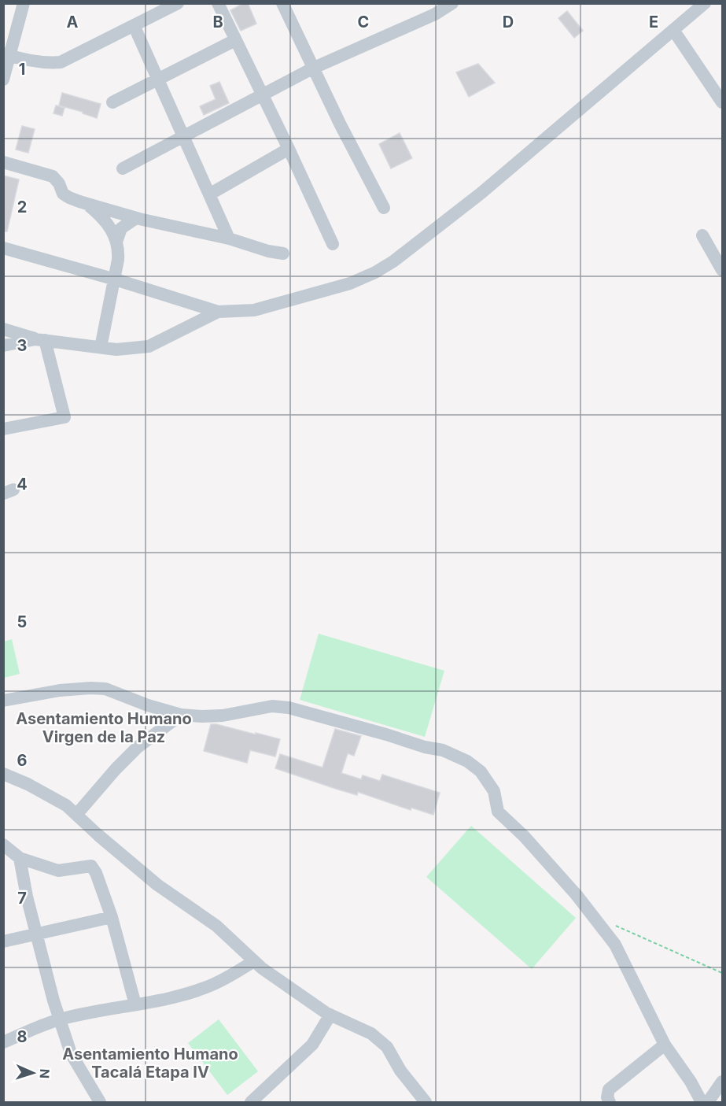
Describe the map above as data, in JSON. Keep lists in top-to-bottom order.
{
  "districts": ["Asentamiento Humano Virgen de la Paz", "Asentamiento Humano Tacalá Etapa IV"],
  "north": "right",
  "grid": {
    "columns": [
      "A",
      "B",
      "C",
      "D",
      "E"
    ],
    "rows": [
      "1",
      "2",
      "3",
      "4",
      "5",
      "6",
      "7",
      "8"
    ]
  }
}
